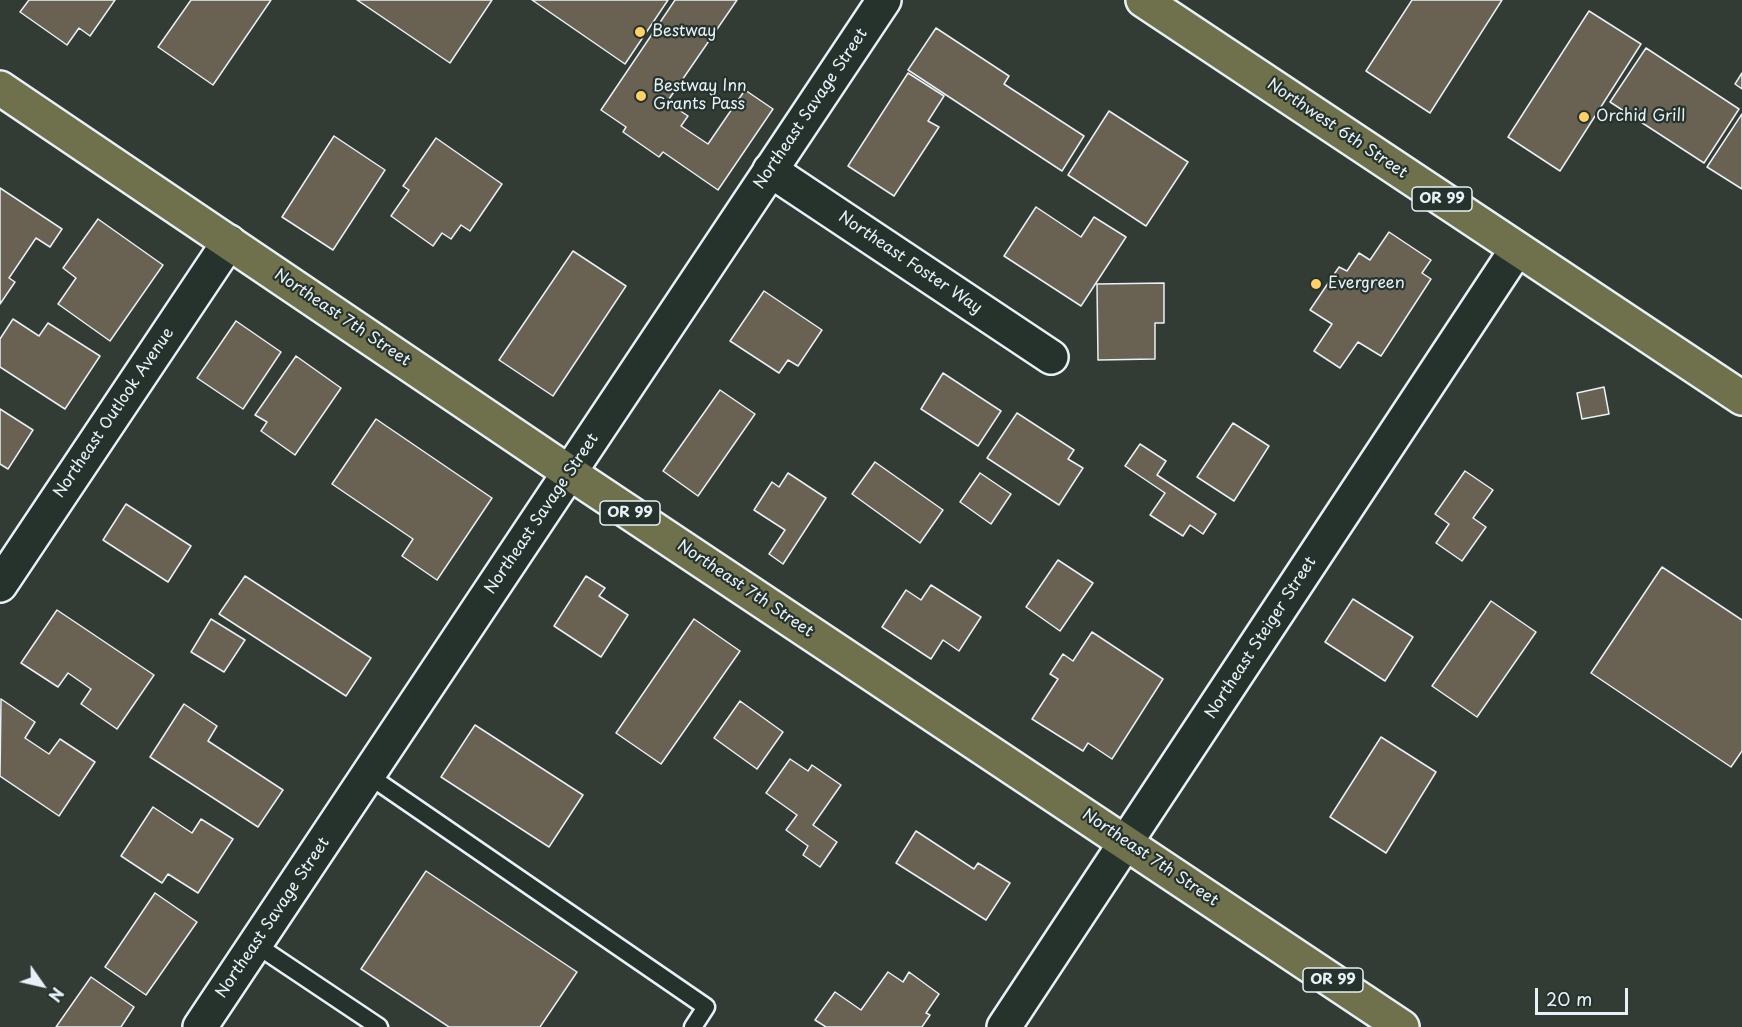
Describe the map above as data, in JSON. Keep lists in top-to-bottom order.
{
  "streets": {
    "highway": ["Northwest 6th Street", "OR 99", "Northeast 7th Street"],
    "street": [
      "Northeast Savage Street",
      "Northeast Foster Way",
      "Northeast Outlook Avenue",
      "Northeast Steiger Street"
    ]
  },
  "crossings": [
    ["Northeast Savage Street", "Northeast Foster Way"],
    ["Northeast Savage Street", "Northeast 7th Street"],
    ["Northwest 6th Street", "Northeast Steiger Street"],
    ["Northeast 7th Street", "Northeast Outlook Avenue"],
    ["Northeast 7th Street", "Northeast Steiger Street"]
  ],
  "places": [
    "Bestway",
    "Bestway Inn Grants Pass",
    "Orchid Grill",
    "Evergreen"
  ],
  "scale_bar": "20 m",
  "north": "bottom right"
}
